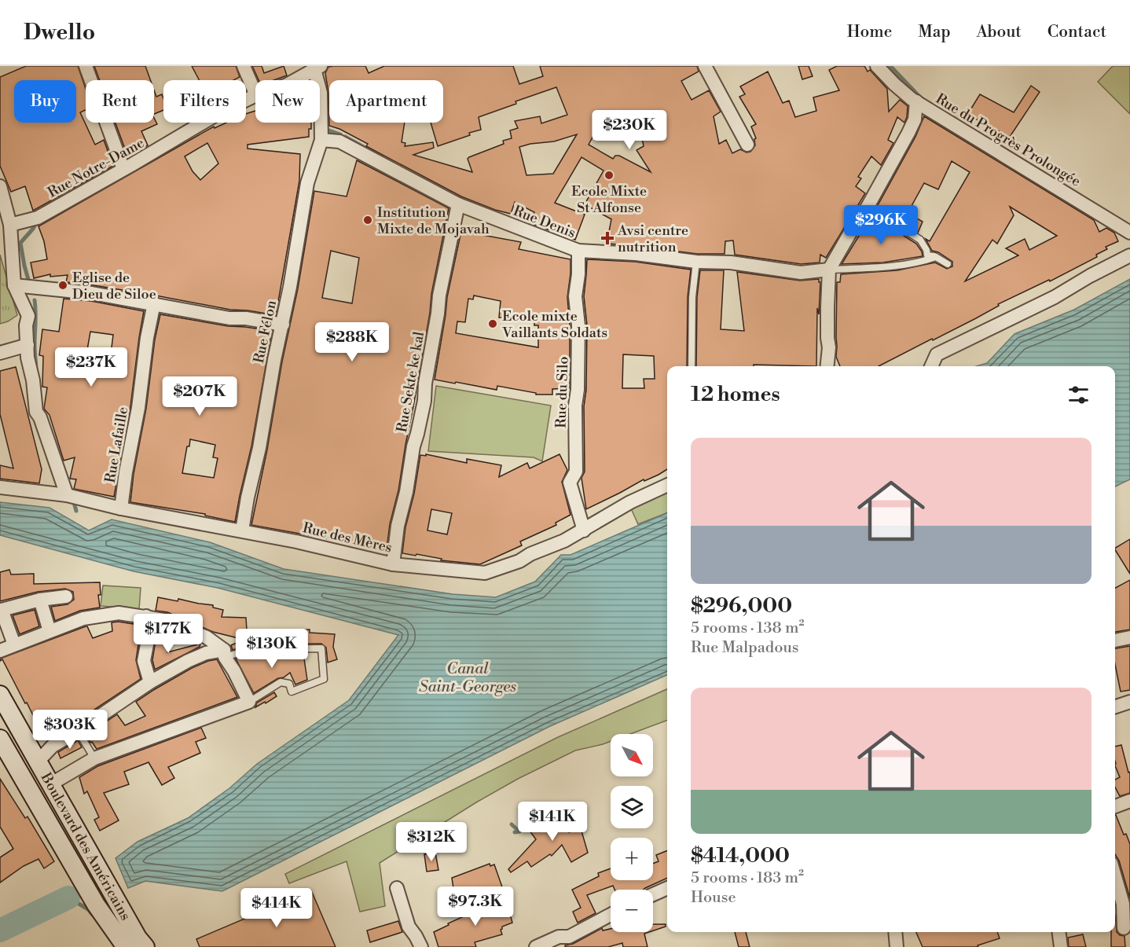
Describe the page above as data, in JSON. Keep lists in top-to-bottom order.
{
  "streets": {
    "main road": ["Boulevard des Américains"],
    "street": [
      "Rue du Progrès Prolongée",
      "Rue Notre-Dame",
      "Rue Denis",
      "Rue Félon",
      "Rue Sekte ke kal",
      "Rue du Silo",
      "Rue Lafaille",
      "Rue des Mères"
    ]
  },
  "crossings": [
    ["Rue Denis", "Rue Félon"],
    ["Rue Denis", "Rue Sekte ke kal"],
    ["Rue Denis", "Rue du Silo"],
    ["Rue Félon", "Rue des Mères"],
    ["Rue Sekte ke kal", "Rue des Mères"],
    ["Rue du Silo", "Rue des Mères"],
    ["Rue Lafaille", "Rue des Mères"]
  ],
  "water": ["Canal Saint-Georges"],
  "places": {
    "other": [
      "Ecole Mixte St Alfonse",
      "Institution Mixte de Mojavah",
      "Eglise de Dieu de Siloe",
      "Ecole mixte Vaillants Soldats"
    ],
    "health": ["Avsi centre nutrition"]
  },
  "north": "bottom right",
  "page": {
    "header": "Dwello",
    "nav": [
      "Home",
      "Map",
      "About",
      "Contact"
    ],
    "chip": [
      "Buy",
      "Rent",
      "Filters",
      "New",
      "Apartment"
    ],
    "price": [
      "$230K",
      "$296K",
      "$288K",
      "$237K",
      "$207K",
      "$177K",
      "$130K",
      "$303K",
      "$141K",
      "$312K",
      "$97.3K",
      "$414K"
    ],
    "heading": "12 homes",
    "list": [
      {
        "name": "$296,000",
        "note": "5 rooms · 138 m² · Rue Malpadous"
      },
      {
        "name": "$414,000",
        "note": "5 rooms · 183 m² · House"
      }
    ],
    "map_buttons": ["+", "−"]
  }
}
